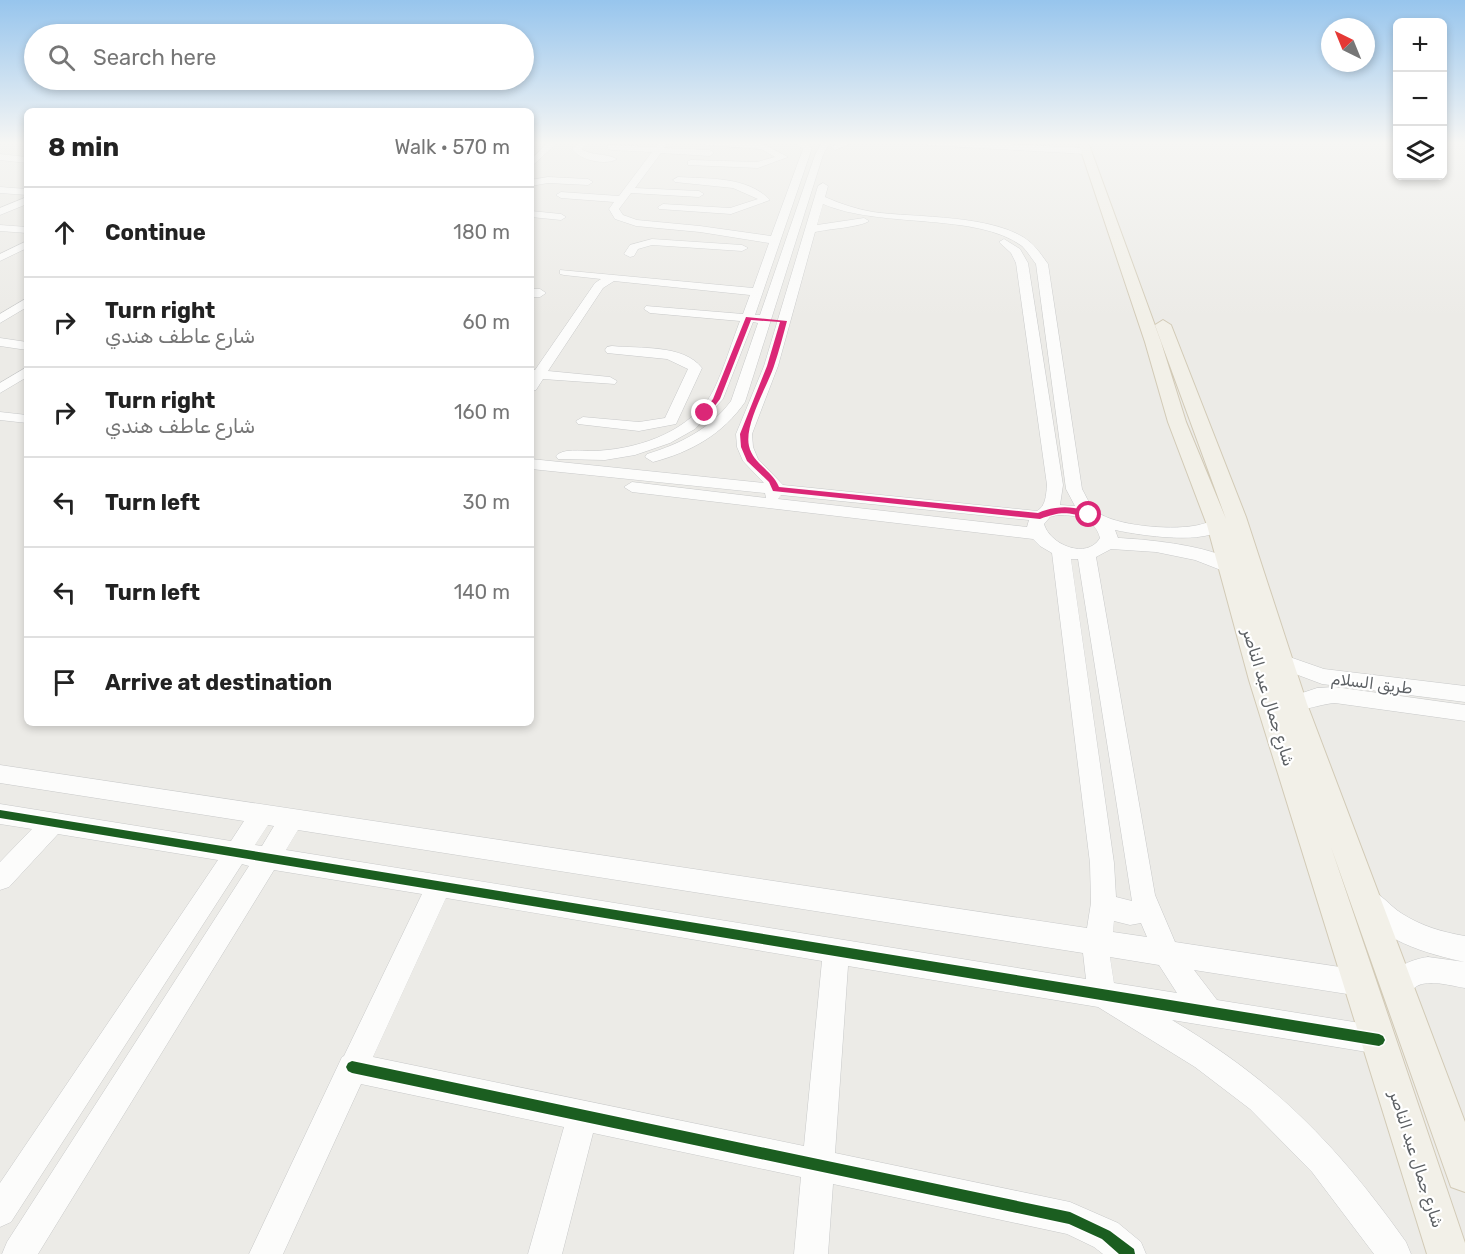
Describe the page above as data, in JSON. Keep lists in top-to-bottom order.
{
  "streets": {
    "main road": ["شارع جمال عبد الناصر"],
    "street": ["طريق السلام"]
  },
  "crossings": [
    ["طريق السلام", "شارع جمال عبد الناصر"]
  ],
  "north": "top left",
  "page": {
    "map_buttons": ["+", "−"],
    "search": "Search here",
    "heading": ["8 min", "Walk · 570 m"],
    "list": [
      ["Continue", "180 m"],
      ["Turn right", "شارع عاطف هندي", "60 m"],
      ["Turn right", "شارع عاطف هندي", "160 m"],
      ["Turn left", "30 m"],
      ["Turn left", "140 m"],
      "Arrive at destination"
    ]
  }
}
